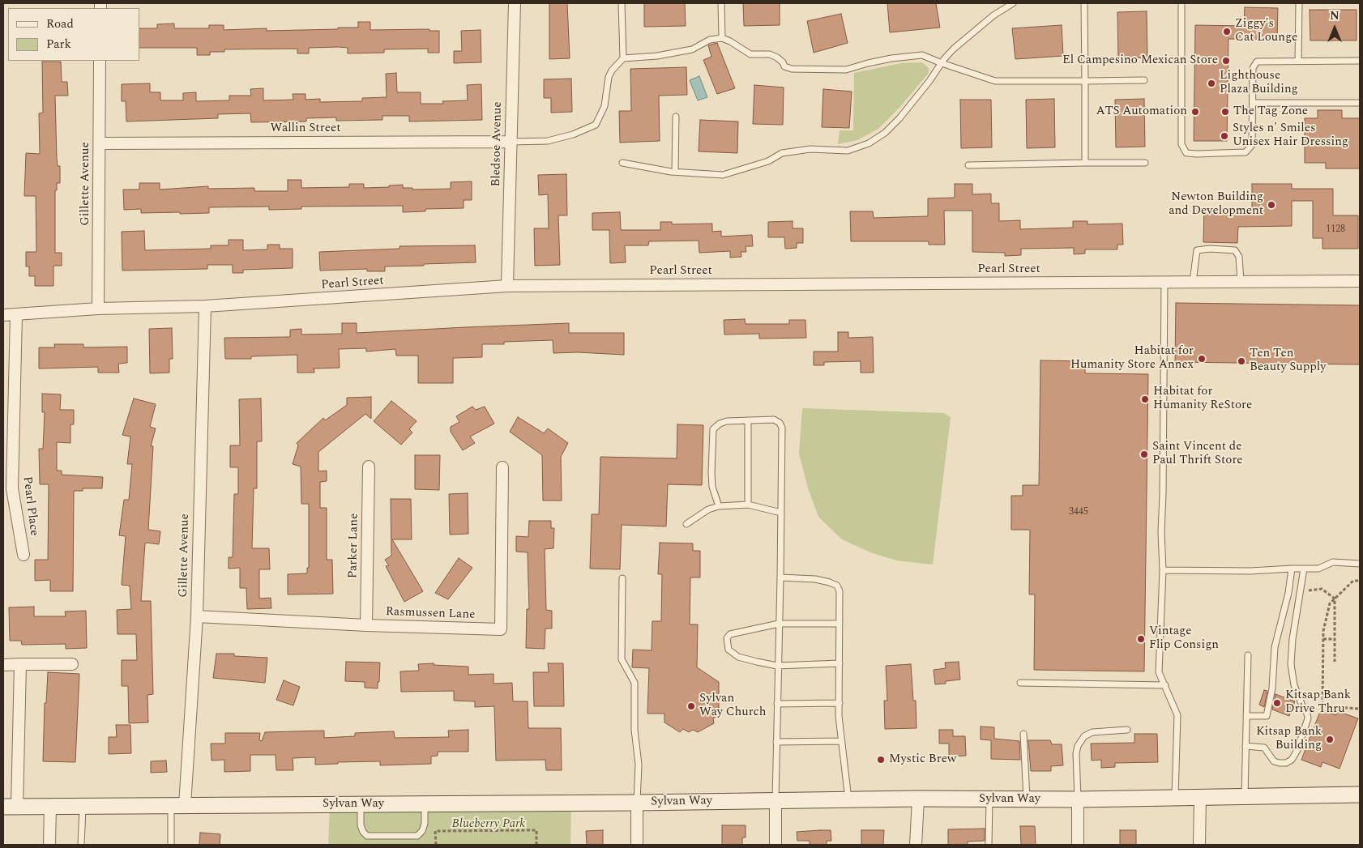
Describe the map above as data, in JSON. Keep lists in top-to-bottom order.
{
  "streets": {
    "main road": ["Sylvan Way"],
    "street": [
      "Wallin Street",
      "Bledsoe Avenue",
      "Gillette Avenue",
      "Pearl Street",
      "Pearl Place",
      "Parker Lane",
      "Rasmussen Lane"
    ]
  },
  "crossings": [
    ["Wallin Street", "Bledsoe Avenue"],
    ["Wallin Street", "Gillette Avenue"],
    ["Bledsoe Avenue", "Pearl Street"],
    ["Gillette Avenue", "Pearl Street"],
    ["Gillette Avenue", "Rasmussen Lane"],
    ["Gillette Avenue", "Sylvan Way"],
    ["Pearl Street", "Pearl Place"],
    ["Parker Lane", "Rasmussen Lane"]
  ],
  "parks": ["Blueberry Park"],
  "places": [
    "Ziggy's Cat Lounge",
    "El Campesino Mexican Store",
    "Lighthouse Plaza Building",
    "ATS Automation",
    "The Tag Zone",
    "Styles n' Smiles Unisex Hair Dressing",
    "Newton Building and Development",
    "Habitat for Humanity Store Annex",
    "Ten Ten Beauty Supply",
    "Habitat for Humanity ReStore",
    "Saint Vincent de Paul Thrift Store",
    "Vintage Flip Consign",
    "Kitsap Bank Drive Thru",
    "Sylvan Way Church",
    "Kitsap Bank Building",
    "Mystic Brew"
  ],
  "house_numbers": ["1128", "3445"],
  "legend": ["Road", "Park"],
  "north": "top"
}
